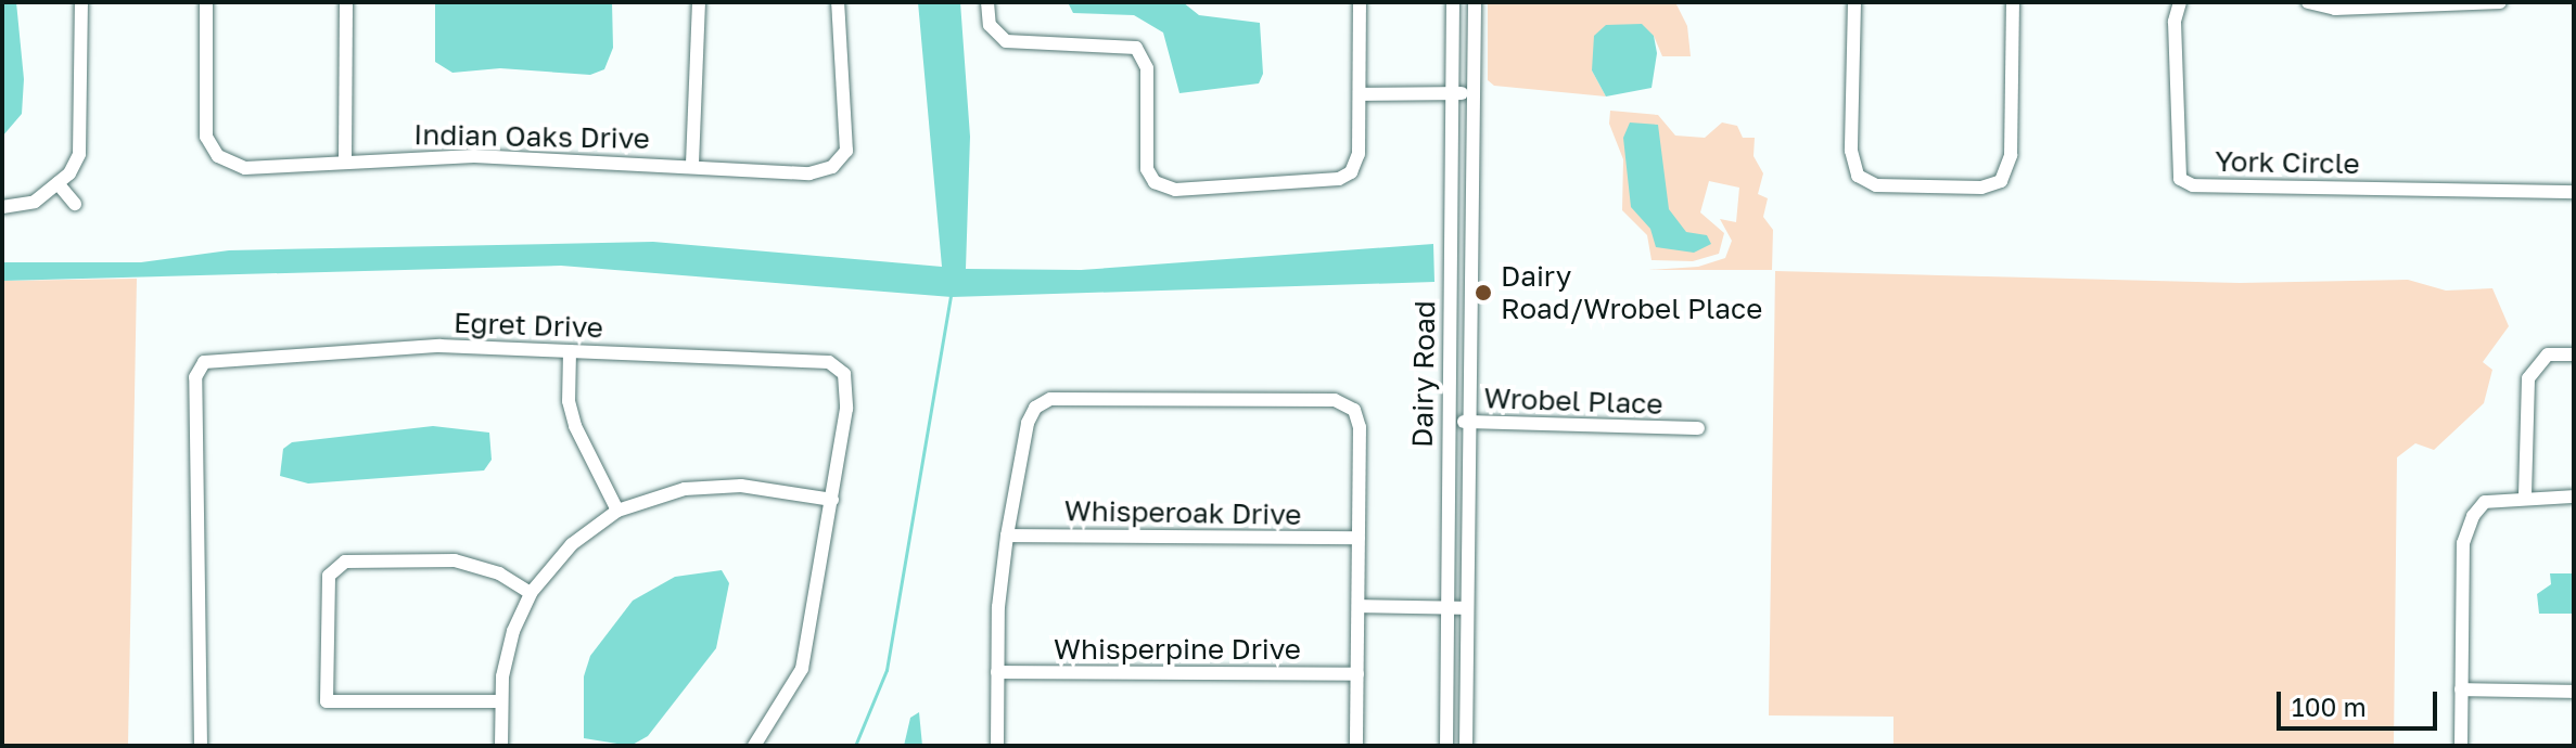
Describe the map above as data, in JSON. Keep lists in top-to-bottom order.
{
  "streets": {
    "street": [
      "Indian Oaks Drive",
      "York Circle",
      "Egret Drive",
      "Dairy Road",
      "Wrobel Place",
      "Whisperoak Drive",
      "Whisperpine Drive"
    ]
  },
  "crossings": [
    ["Dairy Road", "Wrobel Place"]
  ],
  "places": ["Dairy Road/Wrobel Place"],
  "scale_bar": "100 m"
}
